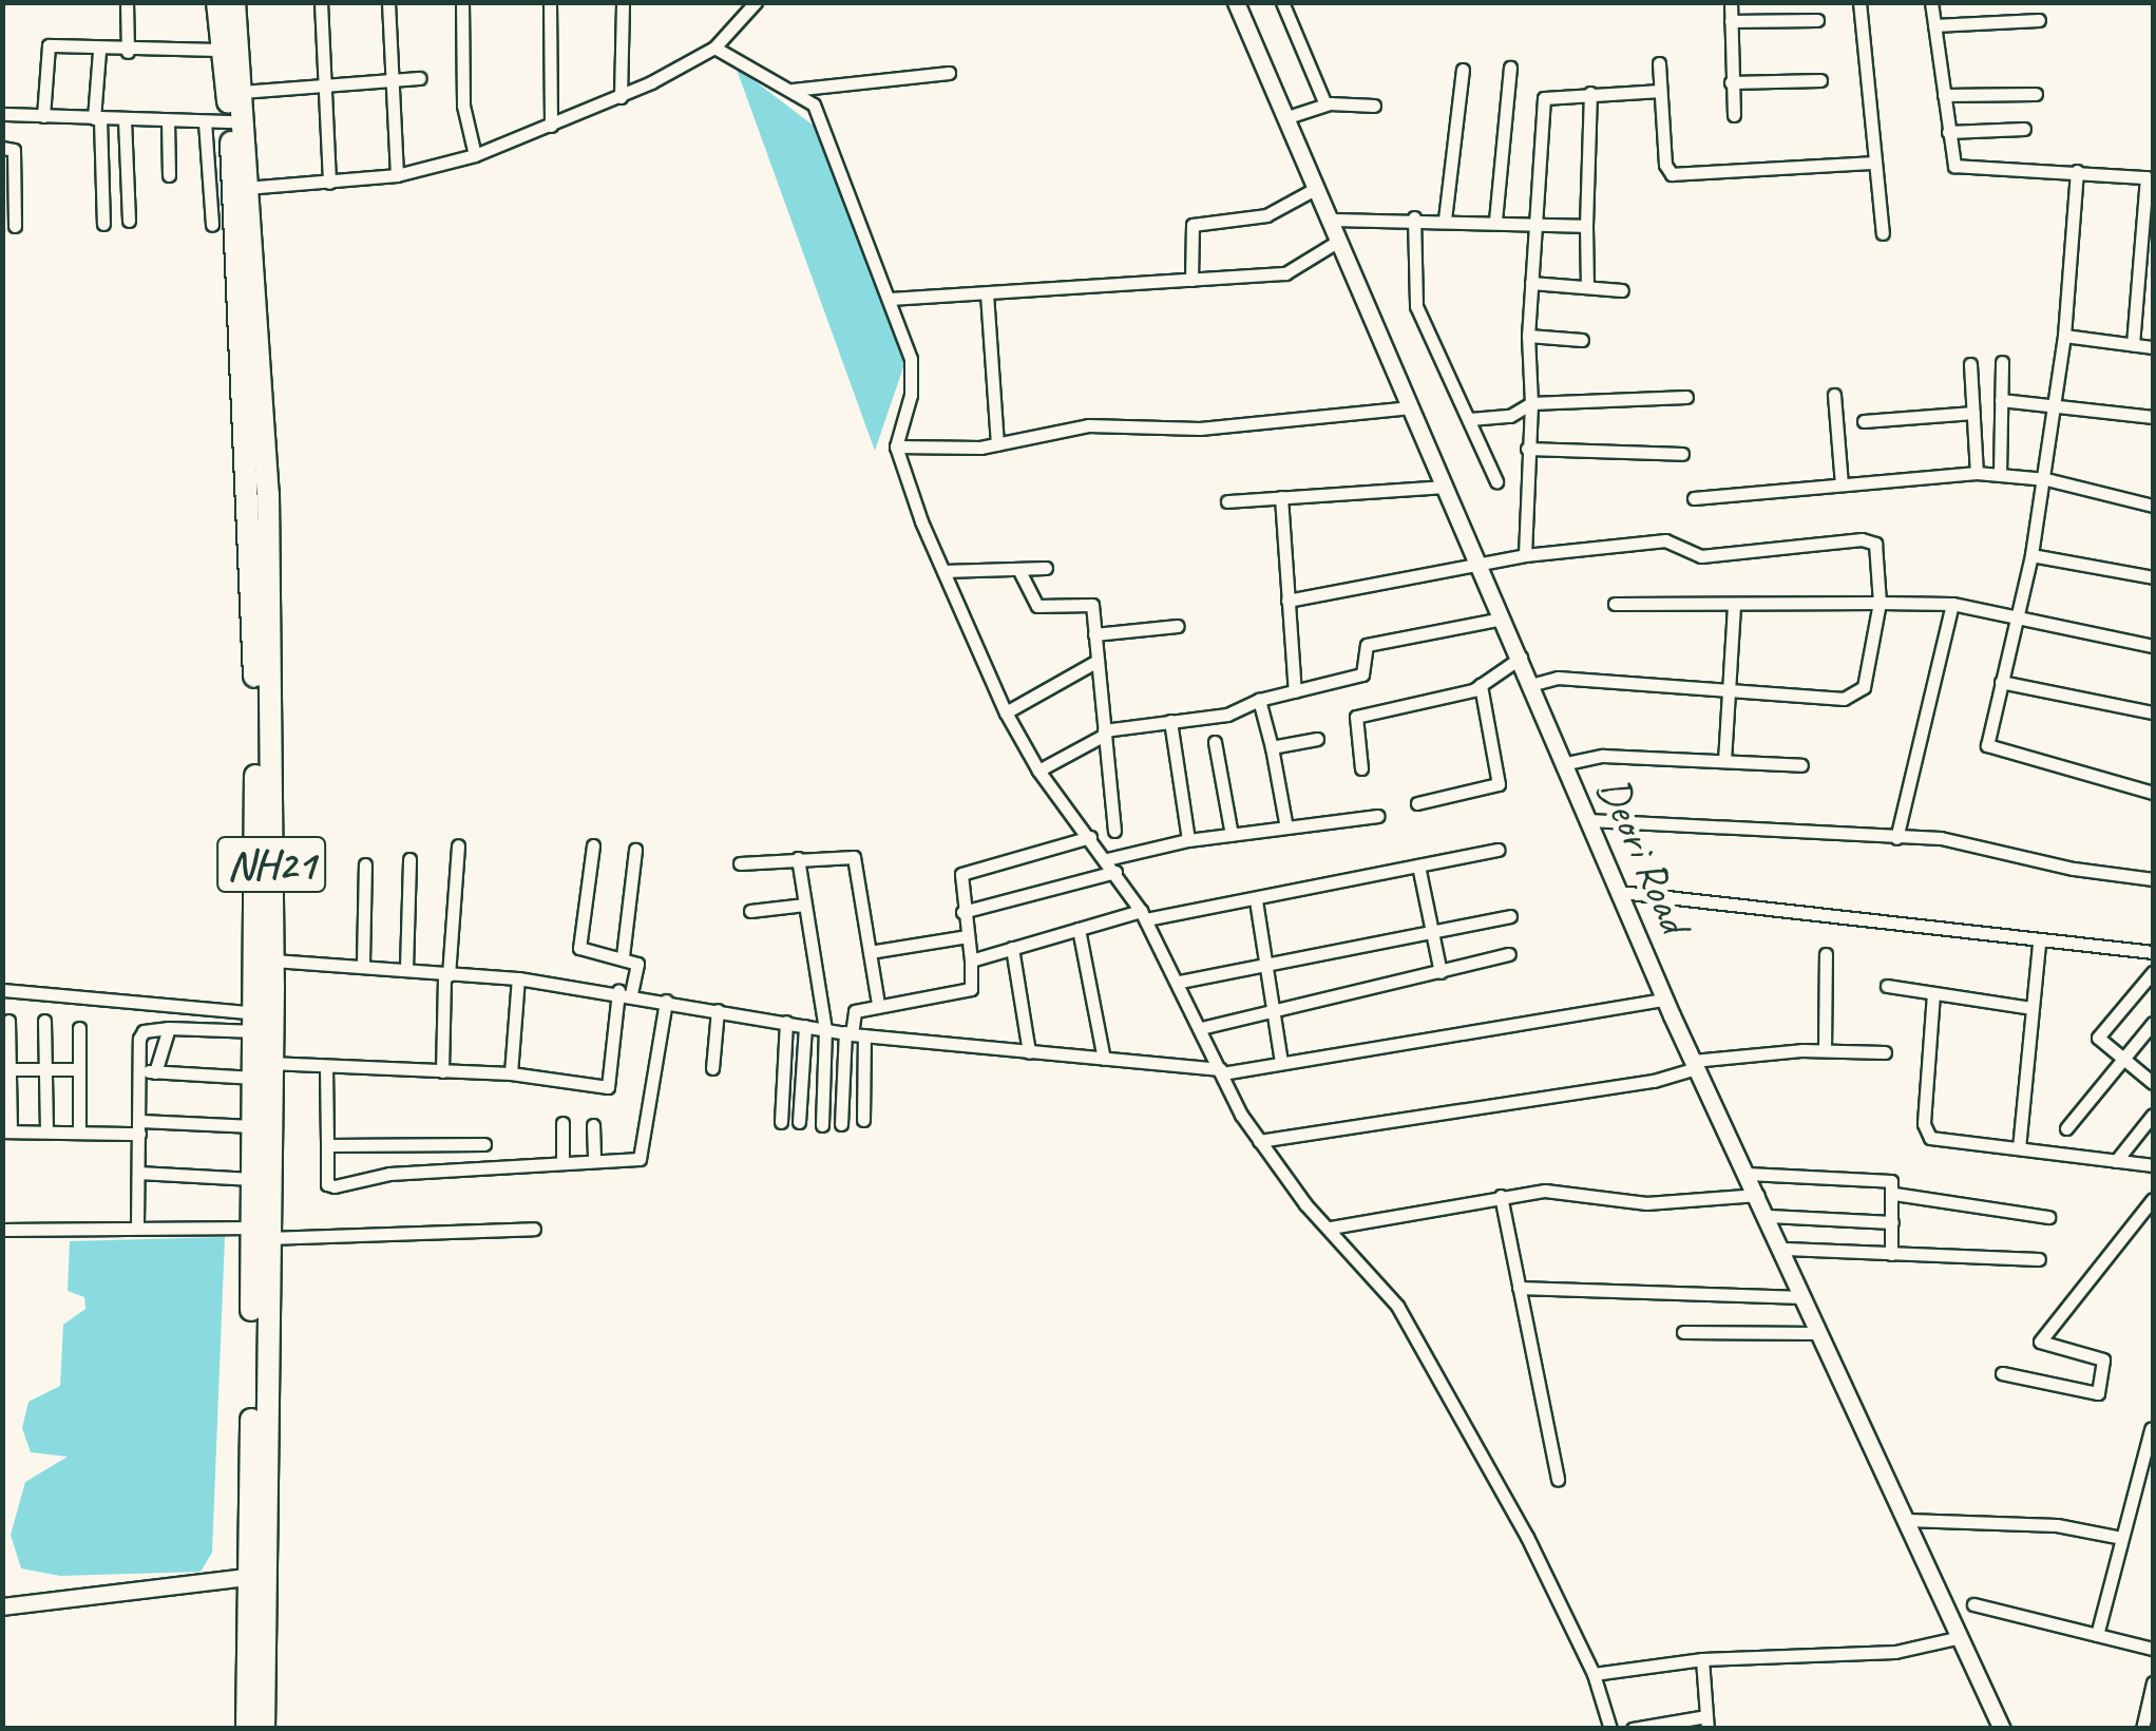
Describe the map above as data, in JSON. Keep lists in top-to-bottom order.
{
  "streets": {
    "highway": ["NH21"],
    "street": ["Deori Road"]
  }
}
